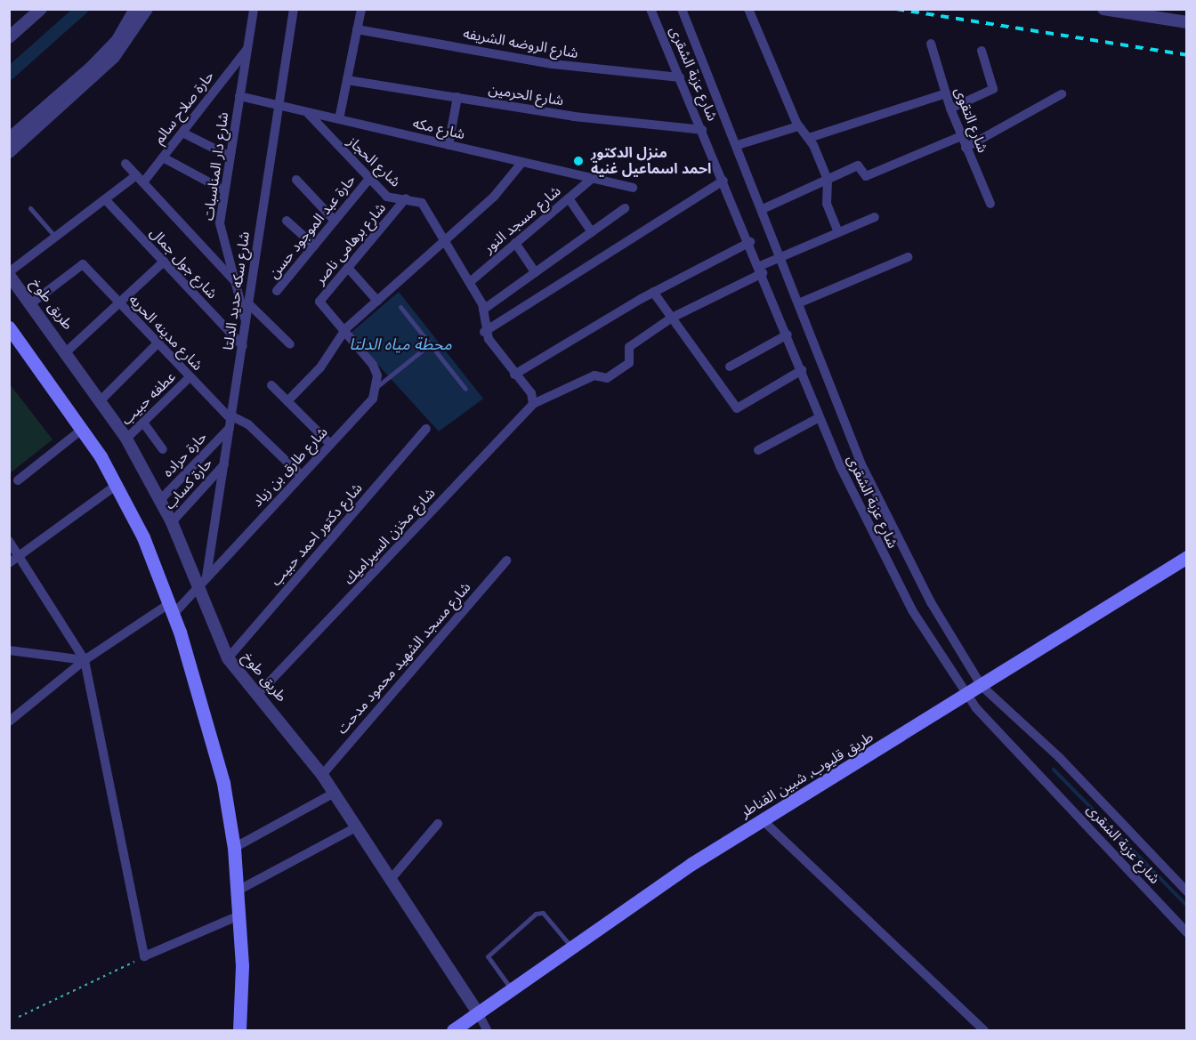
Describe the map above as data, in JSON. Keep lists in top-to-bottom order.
{
  "streets": {
    "main road": ["طريق قليوب, شبين القناطر"],
    "street": [
      "شارع الروضه الشريفه",
      "شارع عزبة الشقرى",
      "شارع الحرمين",
      "حارة صلاح سالم",
      "شارع التقوى",
      "شارع مكه",
      "شارع الحجاز",
      "شارع دار المناسبات",
      "شارع مسجد النور",
      "حارة عبد الموجود حسن",
      "شارع برهامى ناصر",
      "شارع جول جمال",
      "شارع سكه حديد الدلتا",
      "طريق طوخ",
      "شارع مدينه الحريه",
      "عطفه حبيب",
      "حارة حراده",
      "شارع طارق بن زياد",
      "حارة كساب",
      "شارع دكتور احمد حبيب",
      "شارع مخزن السيراميك",
      "شارع مسجد الشهيد محمود مدحت"
    ]
  },
  "crossings": [
    ["شارع الروضه الشريفه", "شارع عزبة الشقرى"],
    ["شارع عزبة الشقرى", "شارع الحرمين"],
    ["شارع عزبة الشقرى", "طريق قليوب, شبين القناطر"],
    ["حارة صلاح سالم", "شارع دار المناسبات"],
    ["حارة صلاح سالم", "شارع جول جمال"],
    ["حارة صلاح سالم", "طريق طوخ"],
    ["شارع مكه", "شارع الحجاز"],
    ["شارع مكه", "شارع دار المناسبات"],
    ["شارع مكه", "شارع مسجد النور"],
    ["شارع مكه", "شارع سكه حديد الدلتا"],
    ["شارع الحجاز", "حارة عبد الموجود حسن"],
    ["شارع الحجاز", "شارع برهامى ناصر"],
    ["شارع دار المناسبات", "شارع سكه حديد الدلتا"],
    ["شارع جول جمال", "شارع سكه حديد الدلتا"],
    ["شارع سكه حديد الدلتا", "شارع مدينه الحريه"],
    ["شارع سكه حديد الدلتا", "حارة حراده"],
    ["شارع سكه حديد الدلتا", "شارع طارق بن زياد"],
    ["شارع سكه حديد الدلتا", "حارة كساب"],
    ["طريق طوخ", "شارع مدينه الحريه"],
    ["طريق طوخ", "عطفه حبيب"],
    ["طريق طوخ", "حارة حراده"],
    ["طريق طوخ", "شارع طارق بن زياد"],
    ["طريق طوخ", "حارة كساب"],
    ["طريق طوخ", "شارع دكتور احمد حبيب"],
    ["طريق طوخ", "شارع مخزن السيراميك"],
    ["طريق طوخ", "شارع مسجد الشهيد محمود مدحت"],
    ["طريق طوخ", "طريق قليوب, شبين القناطر"],
    ["شارع مدينه الحريه", "عطفه حبيب"],
    ["شارع مدينه الحريه", "حارة حراده"],
    ["شارع مدينه الحريه", "شارع طارق بن زياد"]
  ],
  "water": ["محطة مياه الدلتا"],
  "places": ["منزل الدكتور احمد اسماعيل غنية"]
}
